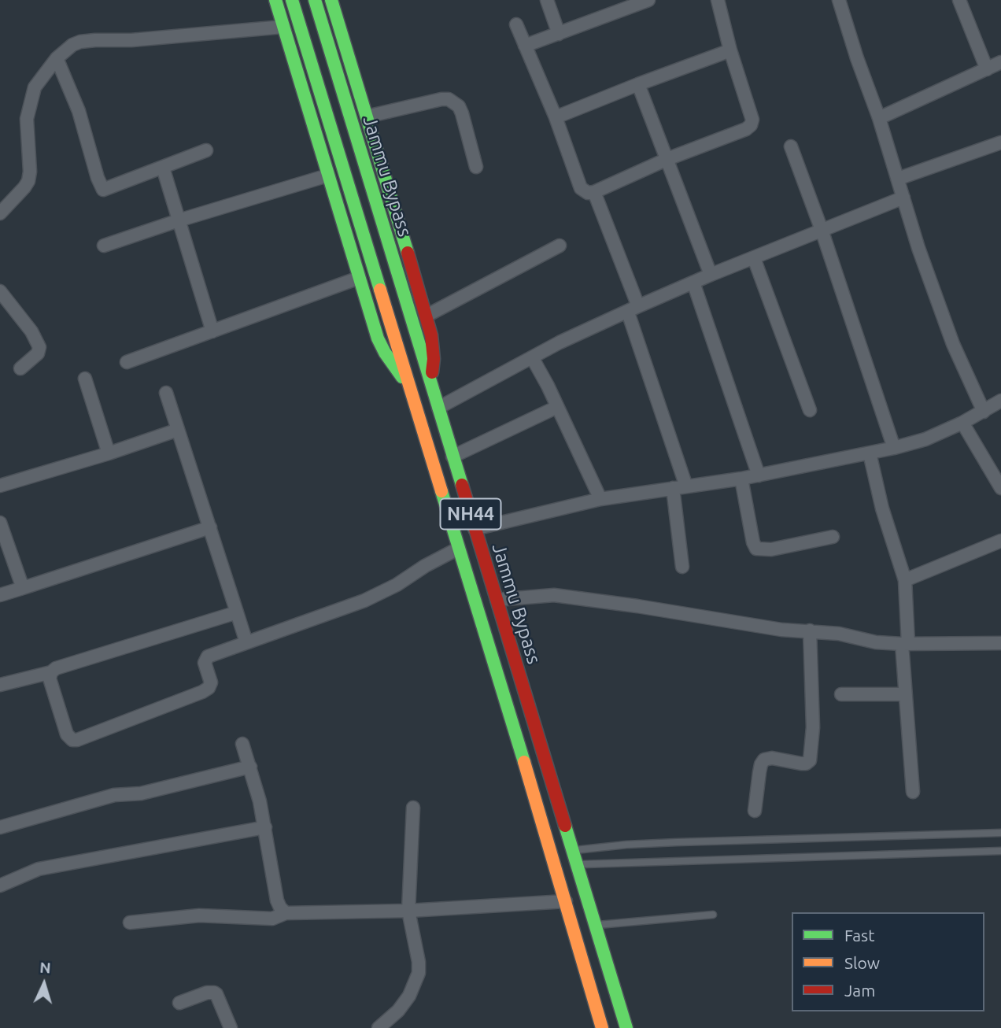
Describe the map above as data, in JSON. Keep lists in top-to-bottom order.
{
  "streets": {
    "main road": ["Jammu Bypass", "NH44"]
  },
  "legend": ["Fast", "Slow", "Jam"],
  "north": "top"
}
